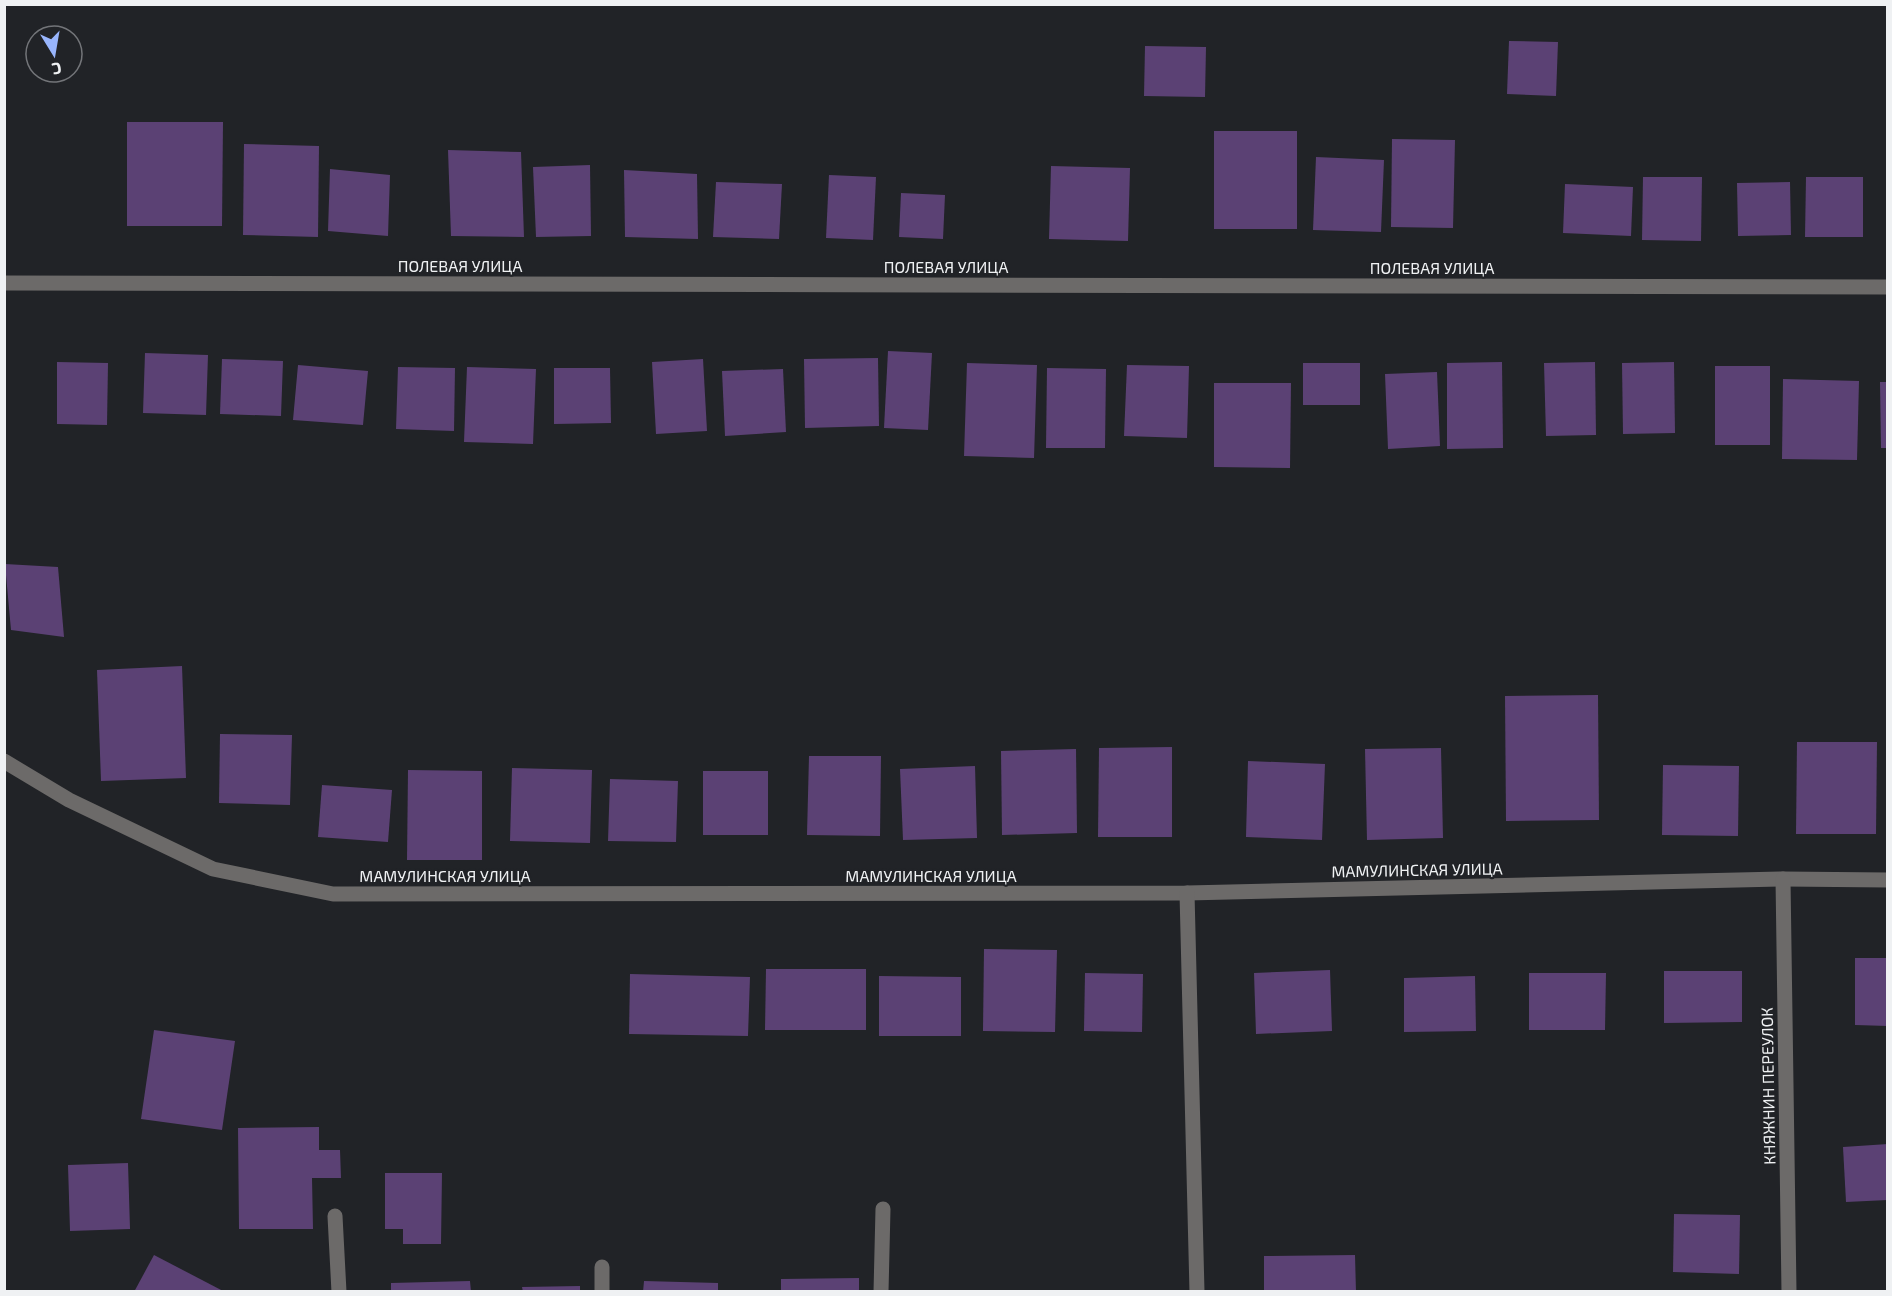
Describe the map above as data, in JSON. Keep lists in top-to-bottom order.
{
  "streets": {
    "street": ["ПОЛЕВАЯ УЛИЦА", "МАМУЛИНСКАЯ УЛИЦА", "КНЯЖНИН ПЕРЕУЛОК"]
  },
  "crossings": [
    ["МАМУЛИНСКАЯ УЛИЦА", "КНЯЖНИН ПЕРЕУЛОК"]
  ],
  "north": "bottom"
}
